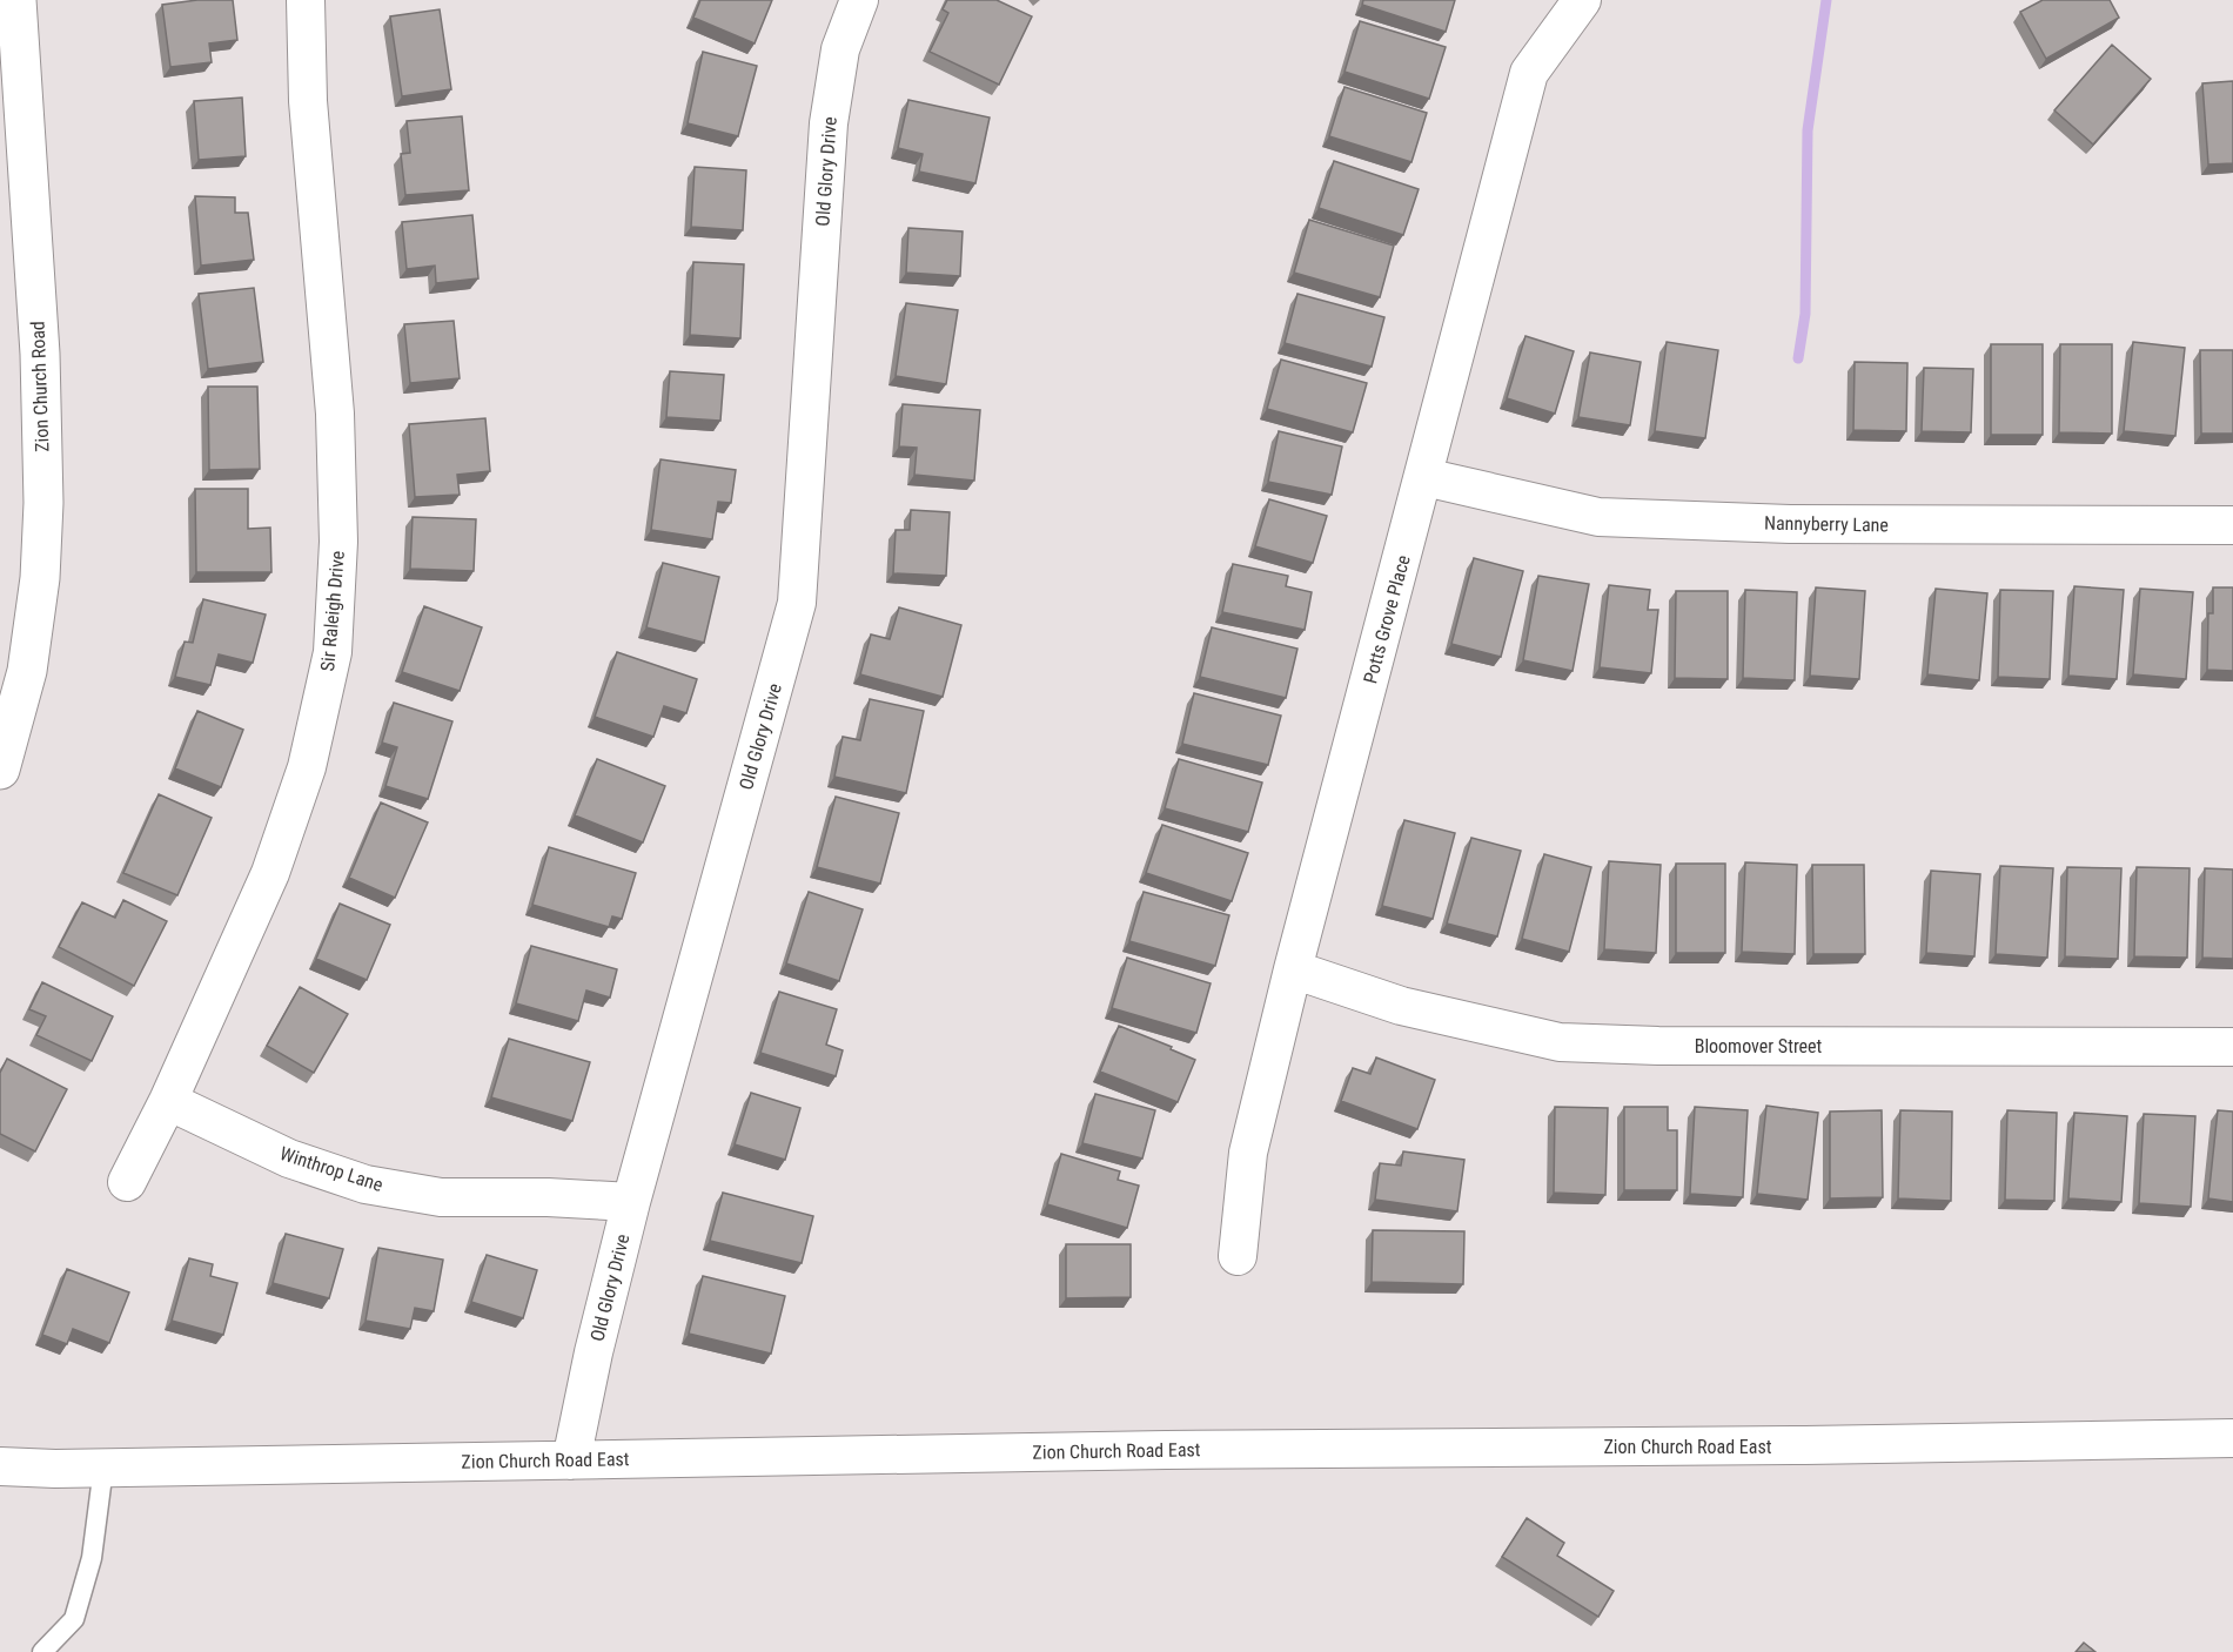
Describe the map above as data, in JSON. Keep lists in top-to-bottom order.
{
  "streets": {
    "street": [
      "Old Glory Drive",
      "Zion Church Road",
      "Nannyberry Lane",
      "Sir Raleigh Drive",
      "Potts Grove Place",
      "Bloomover Street",
      "Winthrop Lane",
      "Zion Church Road East"
    ]
  },
  "crossings": [
    ["Old Glory Drive", "Winthrop Lane"],
    ["Old Glory Drive", "Zion Church Road East"],
    ["Nannyberry Lane", "Potts Grove Place"],
    ["Sir Raleigh Drive", "Winthrop Lane"],
    ["Potts Grove Place", "Bloomover Street"]
  ]
}
